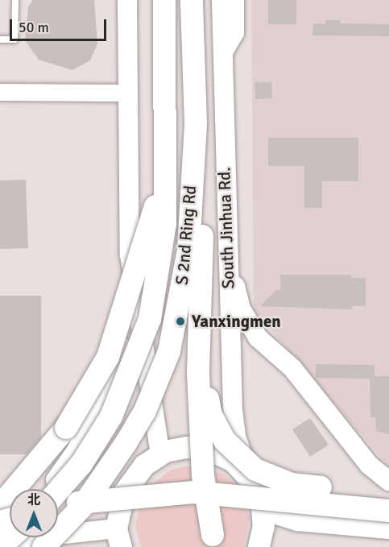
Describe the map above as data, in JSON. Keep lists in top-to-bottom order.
{
  "streets": {
    "highway": ["S 2nd Ring Rd"],
    "main road": ["South Jinhua Rd."]
  },
  "places": ["Yanxingmen"],
  "scale_bar": "50 m",
  "north": "top"
}
